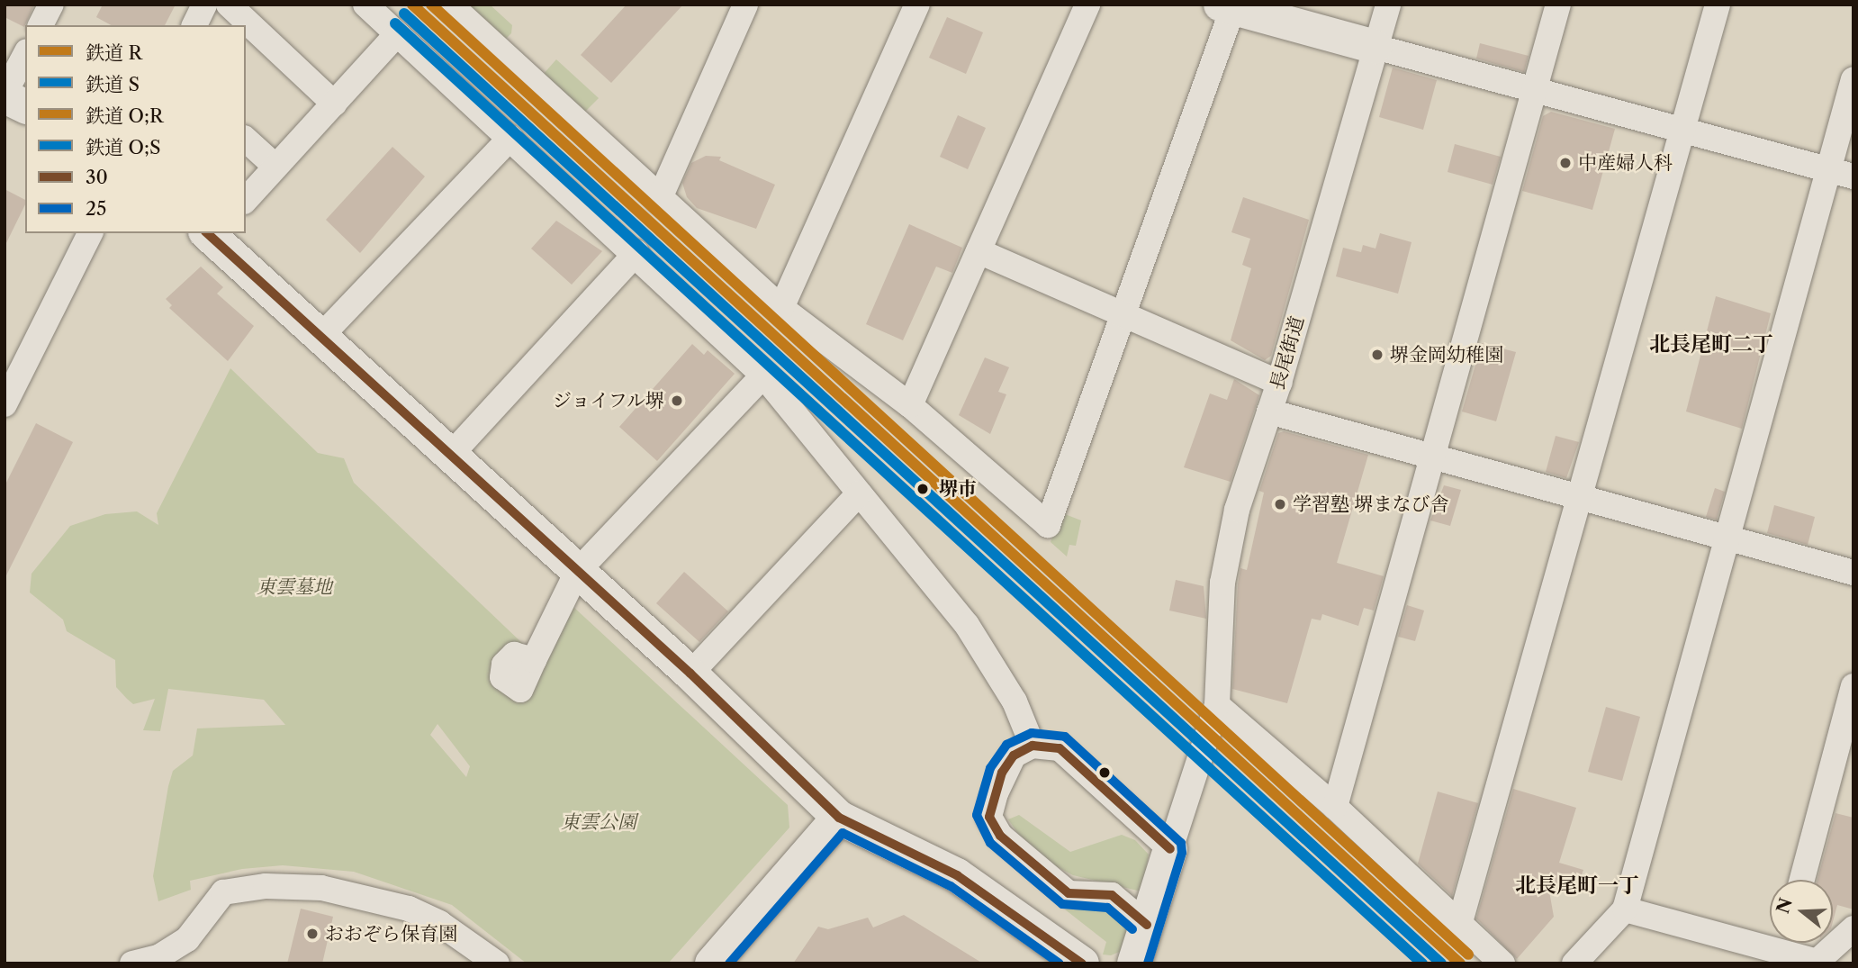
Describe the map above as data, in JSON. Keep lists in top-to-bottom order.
{
  "streets": {
    "street": ["長尾街道"]
  },
  "districts": ["北長尾町二丁", "北長尾町一丁"],
  "parks": ["東雲墓地", "東雲公園"],
  "places": [
    "中産婦人科",
    "堺金岡幼稚園",
    "ジョイフル堺",
    "堺市",
    "学習塾 堺まなび舎",
    "おおぞら保育園"
  ],
  "lines": [
    "rail line R",
    "rail line O;R",
    "rail line S",
    "rail line O;S",
    "transit line 30",
    "transit line 25"
  ],
  "legend": [
    "鉄道 R",
    "鉄道 S",
    "鉄道 O;R",
    "鉄道 O;S",
    "30",
    "25"
  ],
  "north": "left"
}
